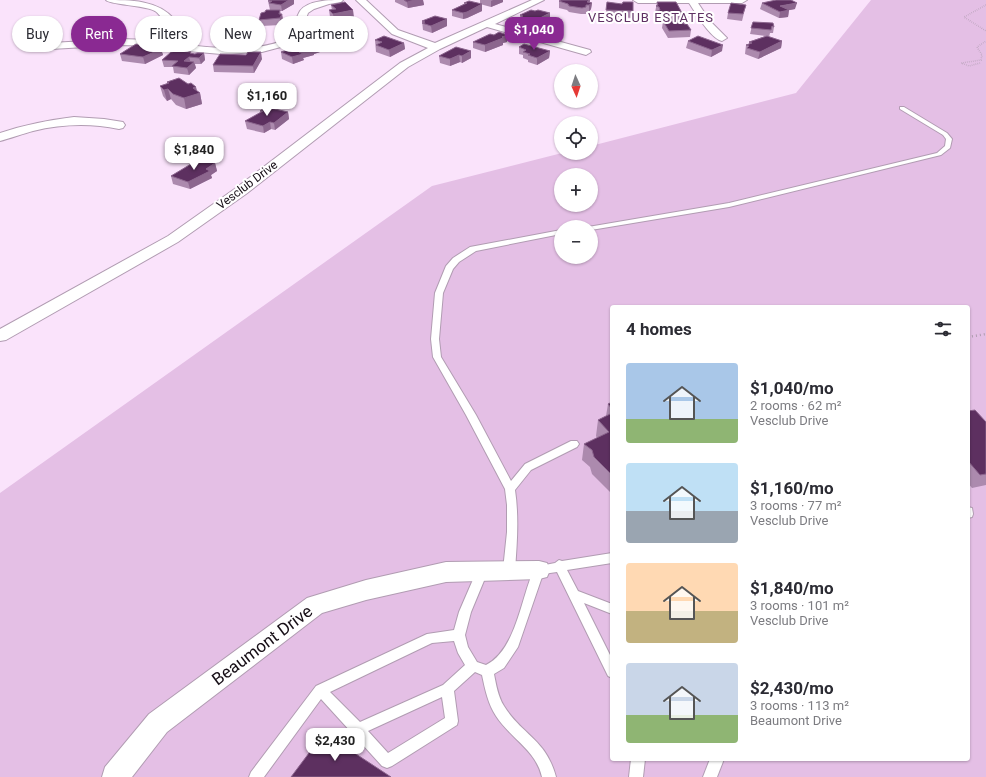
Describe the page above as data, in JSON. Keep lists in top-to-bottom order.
{
  "streets": {
    "street": ["Vesclub Drive", "Beaumont Drive"]
  },
  "districts": ["VESCLUB ESTATES"],
  "north": "bottom",
  "page": {
    "chip": [
      "Buy",
      "Rent",
      "Filters",
      "New",
      "Apartment"
    ],
    "price": [
      "$1,040",
      "$1,160",
      "$1,840",
      "$2,430"
    ],
    "map_buttons": ["+", "−"],
    "heading": "4 homes",
    "list": [
      {
        "name": "$1,040/mo",
        "note": "2 rooms · 62 m² · Vesclub Drive"
      },
      {
        "name": "$1,160/mo",
        "note": "3 rooms · 77 m² · Vesclub Drive"
      },
      {
        "name": "$1,840/mo",
        "note": "3 rooms · 101 m² · Vesclub Drive"
      },
      {
        "name": "$2,430/mo",
        "note": "3 rooms · 113 m² · Beaumont Drive"
      }
    ]
  }
}
